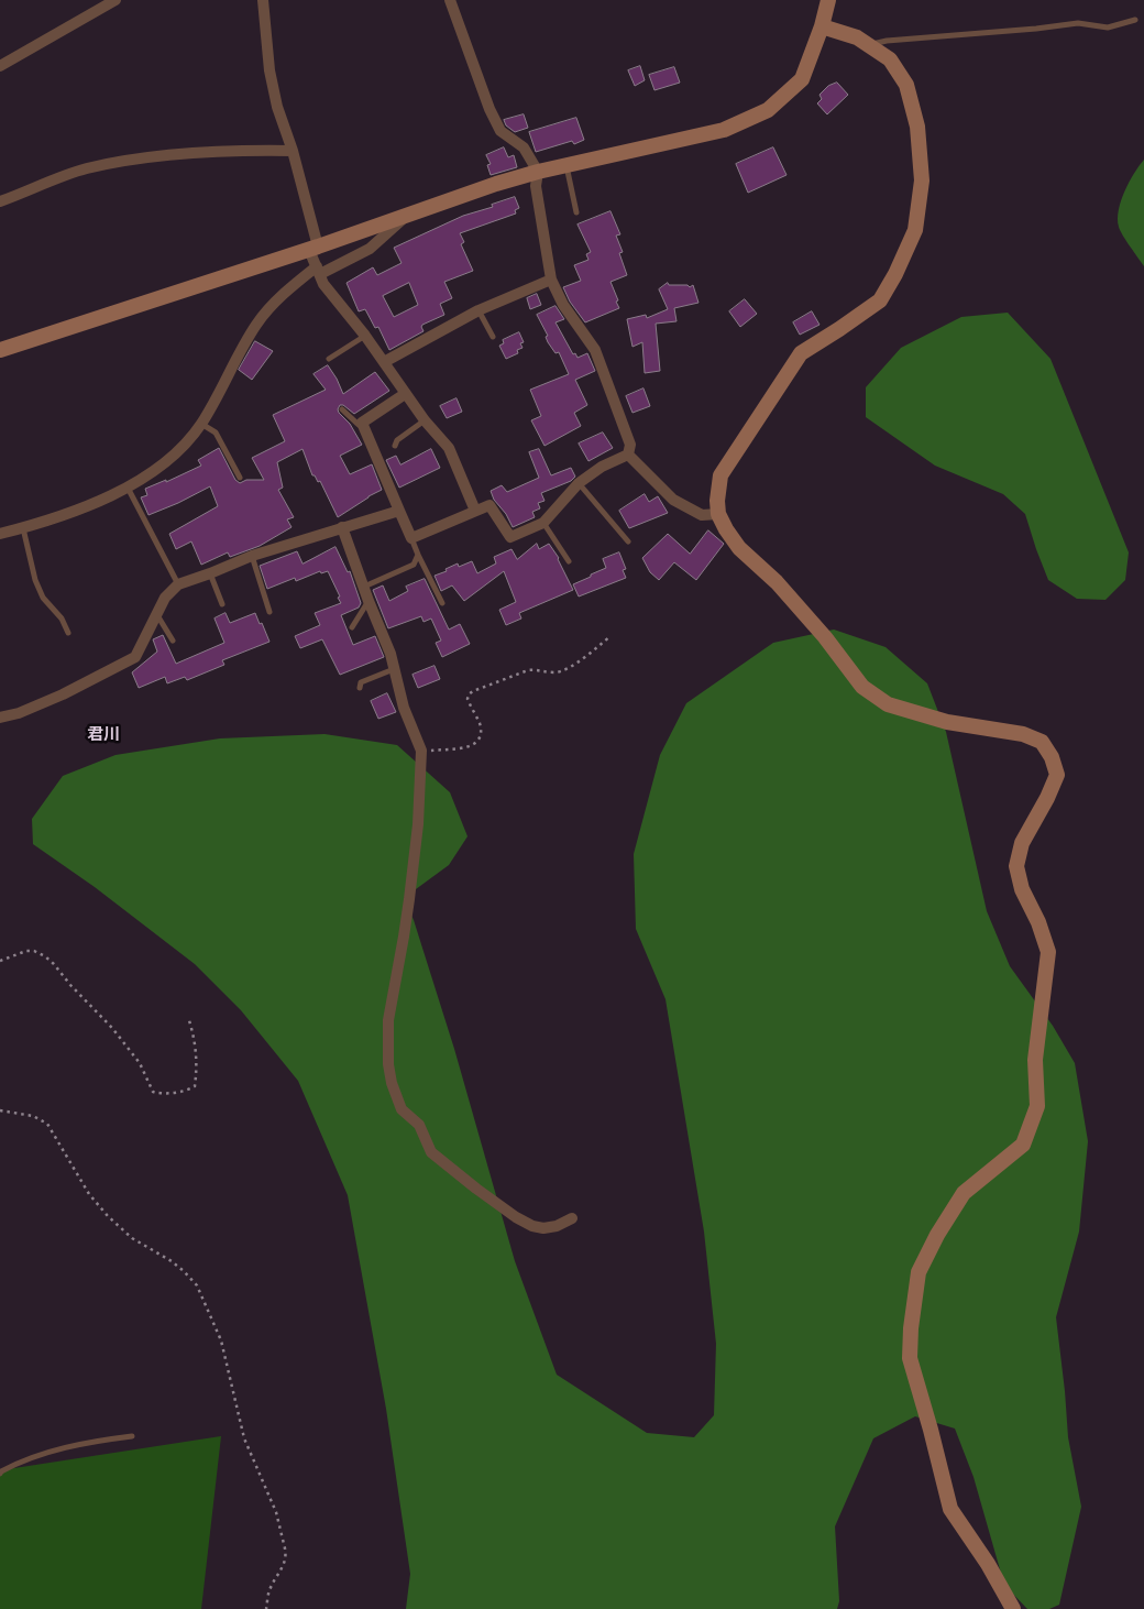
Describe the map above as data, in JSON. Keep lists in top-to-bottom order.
{
  "districts": ["君川"]
}
